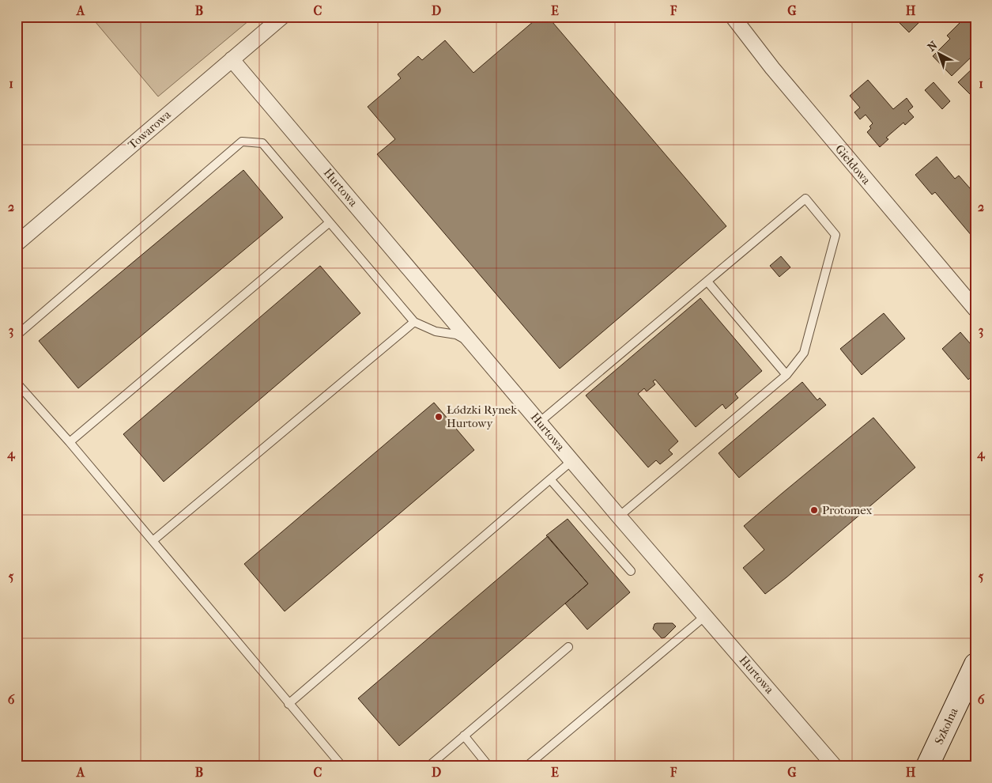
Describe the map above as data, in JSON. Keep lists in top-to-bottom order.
{
  "streets": {
    "street": [
      "Towarowa",
      "Giełdowa",
      "Hurtowa",
      "Szkolna"
    ]
  },
  "crossings": [
    ["Towarowa", "Hurtowa"]
  ],
  "places": ["Łódzki Rynek Hurtowy", "Protomex"],
  "north": "top left",
  "grid": {
    "columns": [
      "A",
      "B",
      "C",
      "D",
      "E",
      "F",
      "G",
      "H"
    ],
    "rows": [
      "1",
      "2",
      "3",
      "4",
      "5",
      "6"
    ]
  }
}
